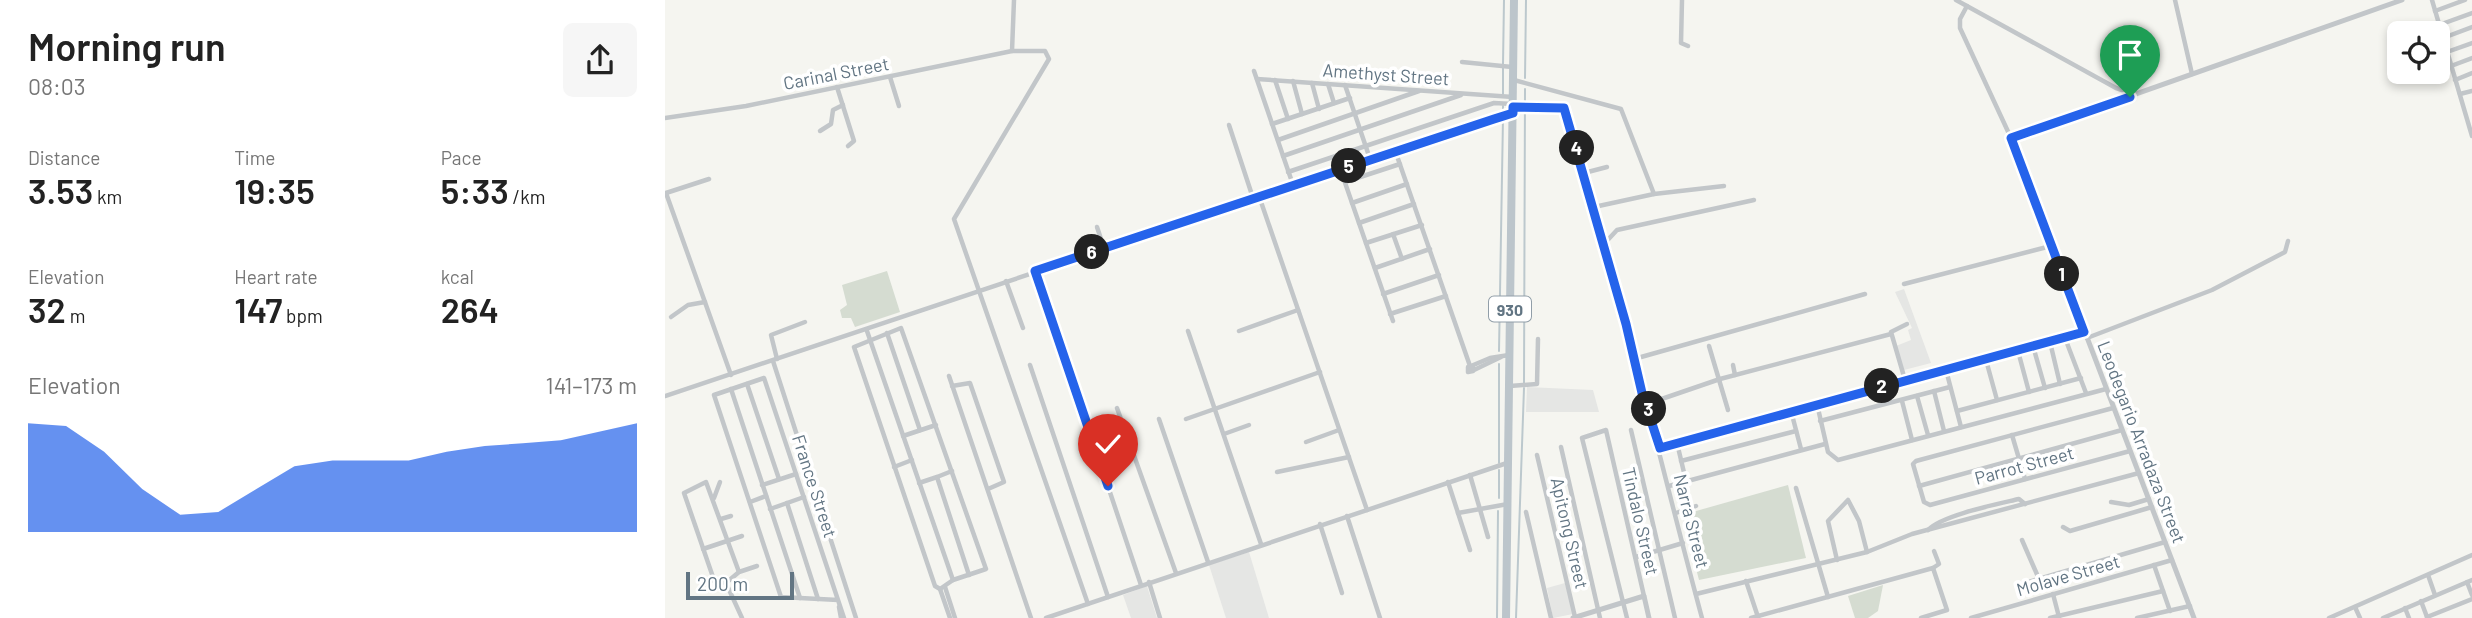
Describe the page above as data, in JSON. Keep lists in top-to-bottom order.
{
  "streets": {
    "main road": ["930"],
    "street": [
      "Carinal Street",
      "Amethyst Street",
      "Leodegario Arradaza Street",
      "Parrot Street",
      "France Street",
      "Tindalo Street",
      "Narra Street",
      "Apitong Street",
      "Molave Street"
    ]
  },
  "crossings": [
    ["Amethyst Street", "930"],
    ["Amethyst Street", "Narra Street"],
    ["Leodegario Arradaza Street", "Parrot Street"],
    ["Leodegario Arradaza Street", "Molave Street"]
  ],
  "scale_bar": "200 m",
  "page": {
    "heading": ["Morning run", "08:03"],
    "stats": [
      ["Distance", "3.53 km"],
      ["Time", "19:35"],
      ["Pace", "5:33 /km"],
      ["Elevation", "32 m"],
      ["Heart rate", "147 bpm"],
      ["kcal", "264"]
    ],
    "pins": [
      "4",
      "5",
      "6",
      "1",
      "2",
      "3"
    ],
    "chart": ["Elevation", "141–173 m"],
    "scale": "200 m"
  }
}
